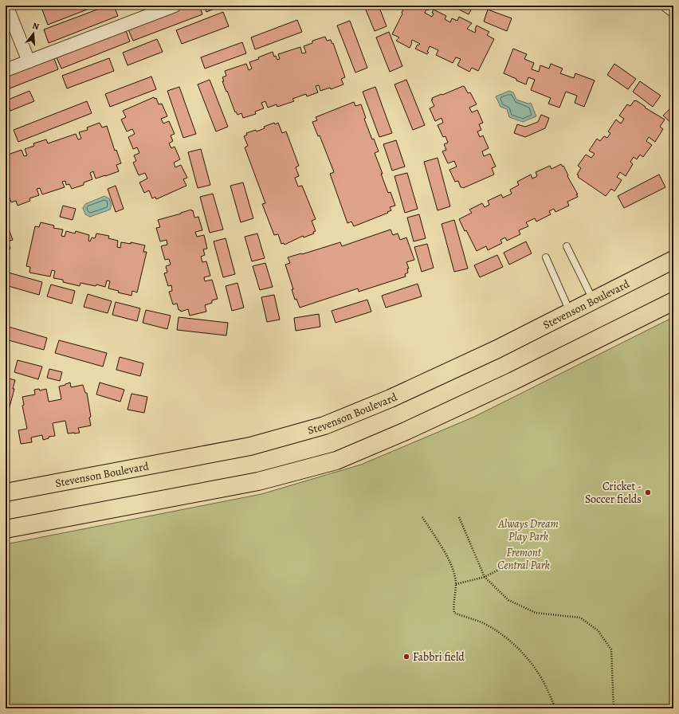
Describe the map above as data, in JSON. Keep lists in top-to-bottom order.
{
  "streets": {
    "main road": ["Stevenson Boulevard"]
  },
  "parks": ["Always Dream Play Park", "Fremont Central Park"],
  "places": ["Cricket - Soccer fields", "Fabbri field"],
  "north": "top"
}
